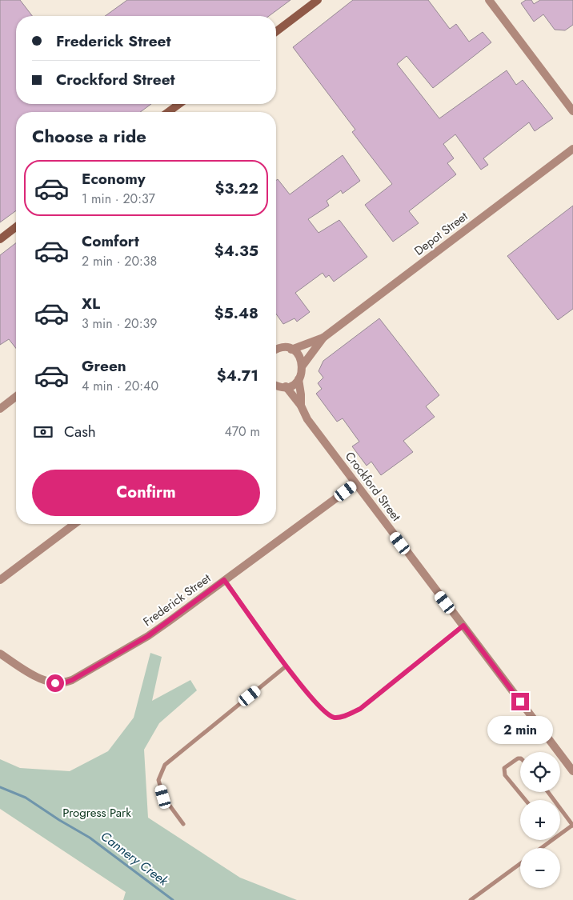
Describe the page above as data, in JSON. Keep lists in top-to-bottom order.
{
  "streets": {
    "street": ["Depot Street", "Crockford Street", "Frederick Street"]
  },
  "crossings": [
    ["Crockford Street", "Frederick Street"]
  ],
  "water": ["Cannery Creek"],
  "parks": ["Progress Park"],
  "page": {
    "banner": ["Frederick Street", "Crockford Street"],
    "heading": "Choose a ride",
    "list": [
      {
        "name": "Economy",
        "note": "1 min · 20:37",
        "value": "$3.22"
      },
      {
        "name": "Comfort",
        "note": "2 min · 20:38",
        "value": "$4.35"
      },
      {
        "name": "XL",
        "note": "3 min · 20:39",
        "value": "$5.48"
      },
      {
        "name": "Green",
        "note": "4 min · 20:40",
        "value": "$4.71"
      }
    ],
    "pay": ["Cash", "470 m"],
    "buttons": "Confirm",
    "bubble": "2 min",
    "map_buttons": ["+", "−"]
  }
}
